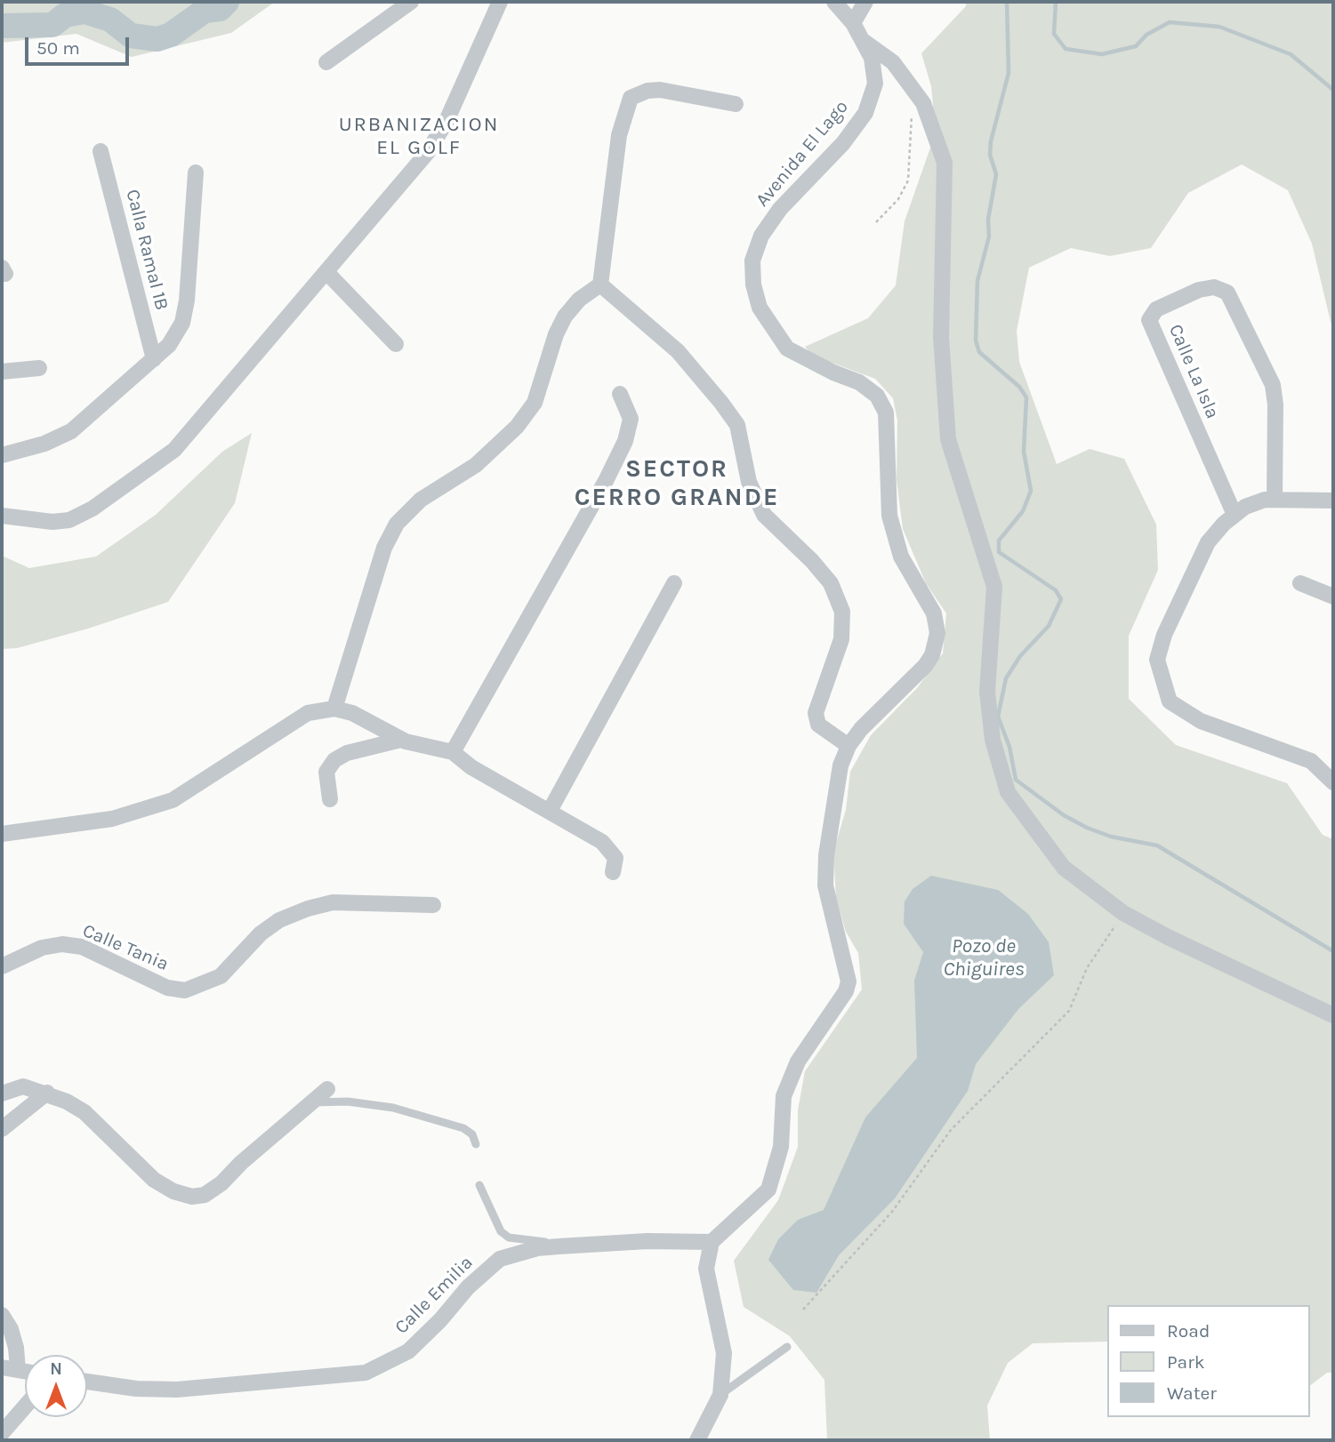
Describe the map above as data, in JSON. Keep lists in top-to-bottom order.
{
  "streets": {
    "street": [
      "Avenida El Lago",
      "Calla Ramal 1B",
      "Calle La Isla",
      "Calle Tania",
      "Calle Emilia"
    ]
  },
  "crossings": [
    ["Avenida El Lago", "Calle Emilia"]
  ],
  "districts": ["URBANIZACION EL GOLF", "SECTOR CERRO GRANDE"],
  "water": ["Pozo de Chiguires"],
  "legend": ["Road", "Park", "Water"],
  "scale_bar": "50 m",
  "north": "top"
}
